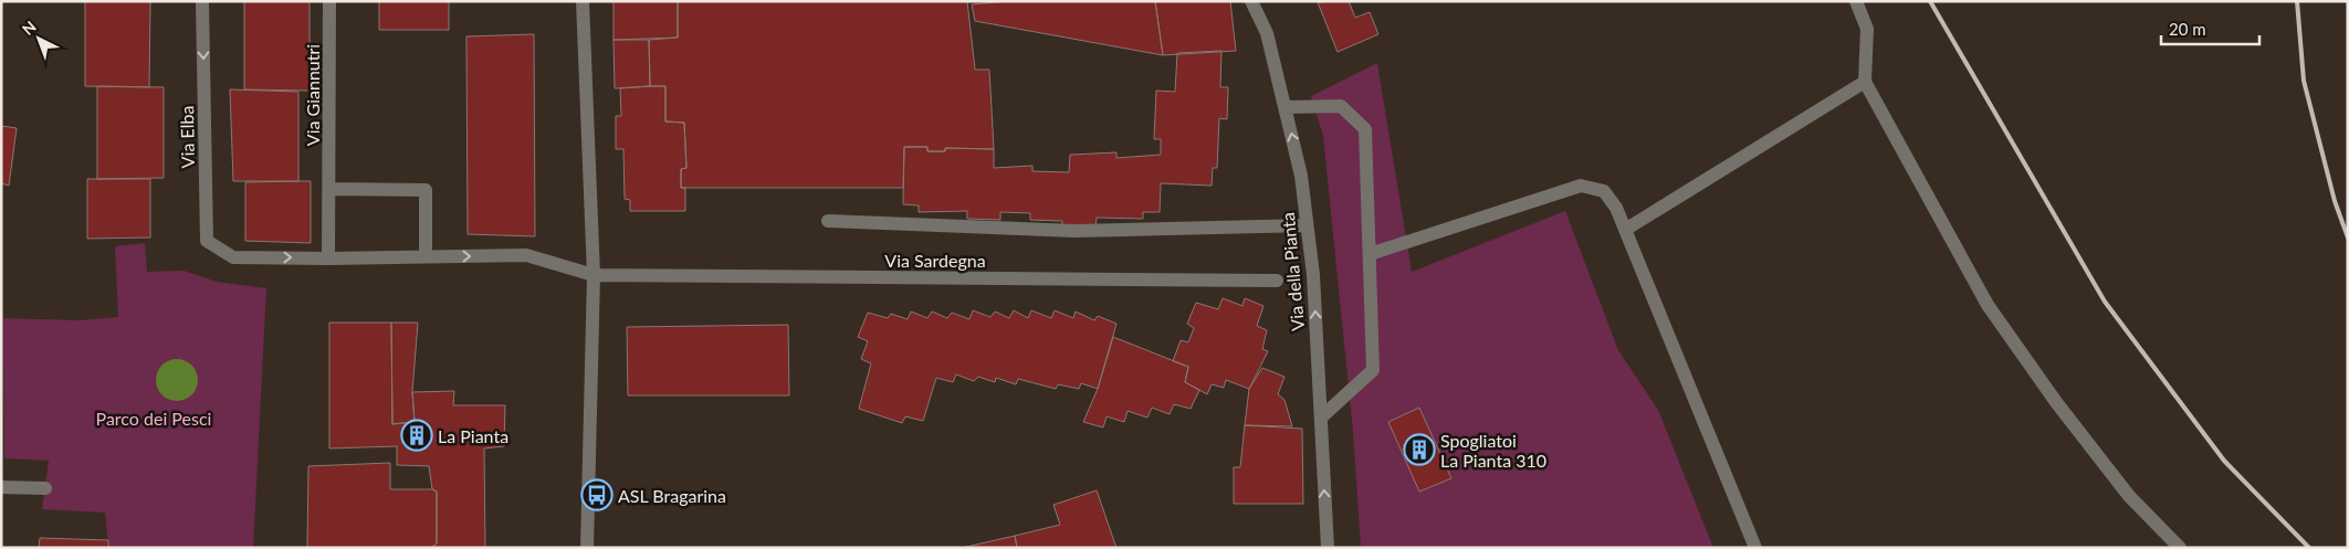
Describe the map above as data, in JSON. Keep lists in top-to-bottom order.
{
  "streets": {
    "street": [
      "Via Giannutri",
      "Via Elba",
      "Via Sardegna",
      "Via della Pianta"
    ]
  },
  "crossings": [
    ["Via Giannutri", "Via Elba"]
  ],
  "one_way": ["Via della Pianta"],
  "parks": ["Parco dei Pesci"],
  "places": {
    "building": ["La Pianta", "Spogliatoi La Pianta 310"],
    "bus stop": ["ASL Bragarina"]
  },
  "scale_bar": "20 m",
  "north": "top left"
}
